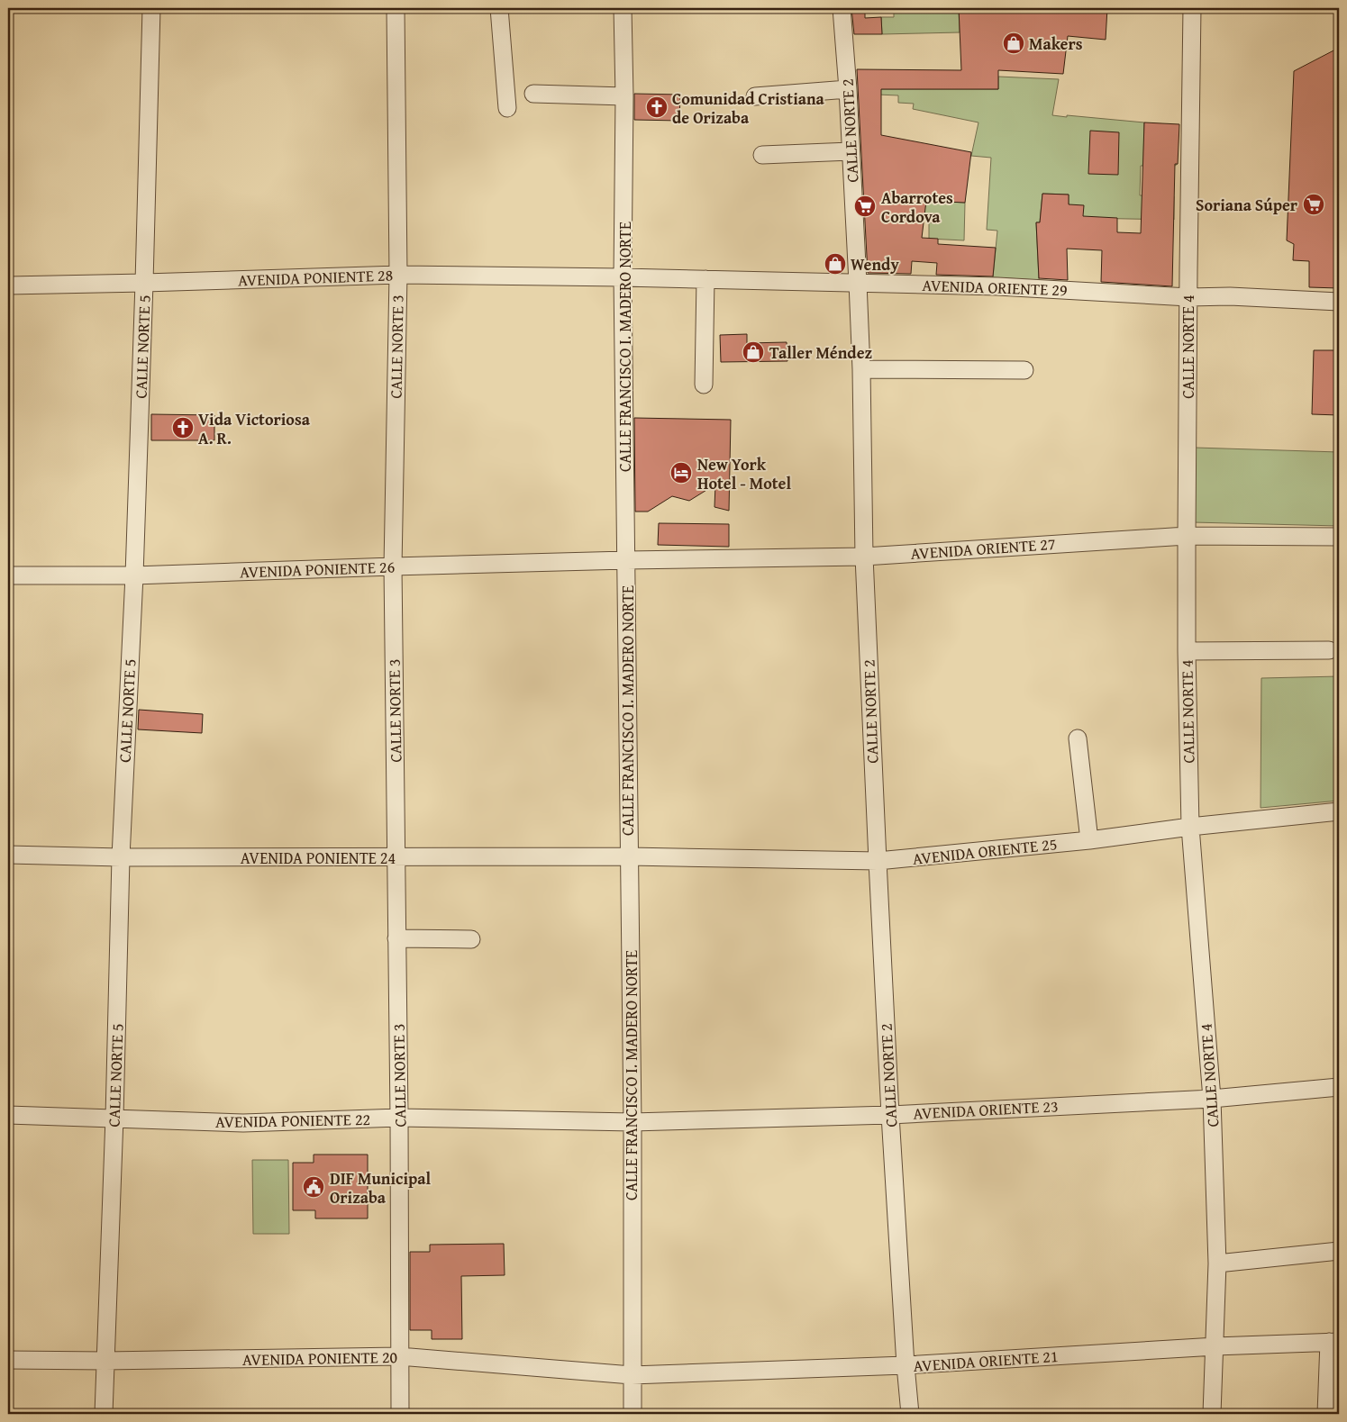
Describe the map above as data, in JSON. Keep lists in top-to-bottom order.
{
  "streets": {
    "street": [
      "CALLE NORTE 2",
      "AVENIDA PONIENTE 28",
      "AVENIDA ORIENTE 29",
      "CALLE NORTE 5",
      "CALLE NORTE 3",
      "CALLE FRANCISCO I. MADERO NORTE",
      "CALLE NORTE 4",
      "AVENIDA ORIENTE 27",
      "AVENIDA PONIENTE 26",
      "AVENIDA ORIENTE 25",
      "AVENIDA PONIENTE 24",
      "AVENIDA ORIENTE 23",
      "AVENIDA PONIENTE 22",
      "AVENIDA PONIENTE 20",
      "AVENIDA ORIENTE 21"
    ]
  },
  "crossings": [
    ["CALLE NORTE 2", "AVENIDA ORIENTE 29"],
    ["CALLE NORTE 2", "AVENIDA ORIENTE 27"],
    ["CALLE NORTE 2", "AVENIDA ORIENTE 25"],
    ["CALLE NORTE 2", "AVENIDA ORIENTE 23"],
    ["CALLE NORTE 2", "AVENIDA ORIENTE 21"],
    ["AVENIDA PONIENTE 28", "AVENIDA ORIENTE 29"],
    ["AVENIDA PONIENTE 28", "CALLE NORTE 5"],
    ["AVENIDA PONIENTE 28", "CALLE NORTE 3"],
    ["AVENIDA PONIENTE 28", "CALLE FRANCISCO I. MADERO NORTE"],
    ["AVENIDA ORIENTE 29", "CALLE FRANCISCO I. MADERO NORTE"],
    ["AVENIDA ORIENTE 29", "CALLE NORTE 4"],
    ["CALLE NORTE 5", "AVENIDA PONIENTE 26"],
    ["CALLE NORTE 5", "AVENIDA PONIENTE 24"],
    ["CALLE NORTE 5", "AVENIDA PONIENTE 22"],
    ["CALLE NORTE 5", "AVENIDA PONIENTE 20"],
    ["CALLE NORTE 3", "AVENIDA PONIENTE 26"],
    ["CALLE NORTE 3", "AVENIDA PONIENTE 24"],
    ["CALLE NORTE 3", "AVENIDA PONIENTE 22"],
    ["CALLE NORTE 3", "AVENIDA PONIENTE 20"],
    ["CALLE FRANCISCO I. MADERO NORTE", "AVENIDA ORIENTE 27"],
    ["CALLE FRANCISCO I. MADERO NORTE", "AVENIDA PONIENTE 26"],
    ["CALLE FRANCISCO I. MADERO NORTE", "AVENIDA ORIENTE 25"],
    ["CALLE FRANCISCO I. MADERO NORTE", "AVENIDA PONIENTE 24"],
    ["CALLE FRANCISCO I. MADERO NORTE", "AVENIDA ORIENTE 23"],
    ["CALLE FRANCISCO I. MADERO NORTE", "AVENIDA PONIENTE 22"],
    ["CALLE FRANCISCO I. MADERO NORTE", "AVENIDA PONIENTE 20"],
    ["CALLE FRANCISCO I. MADERO NORTE", "AVENIDA ORIENTE 21"],
    ["CALLE NORTE 4", "AVENIDA ORIENTE 27"],
    ["CALLE NORTE 4", "AVENIDA ORIENTE 25"],
    ["CALLE NORTE 4", "AVENIDA ORIENTE 23"],
    ["CALLE NORTE 4", "AVENIDA ORIENTE 21"],
    ["AVENIDA ORIENTE 27", "AVENIDA PONIENTE 26"],
    ["AVENIDA ORIENTE 25", "AVENIDA PONIENTE 24"],
    ["AVENIDA ORIENTE 23", "AVENIDA PONIENTE 22"],
    ["AVENIDA PONIENTE 20", "AVENIDA ORIENTE 21"]
  ],
  "places": {
    "shop": ["Makers", "Wendy", "Taller Méndez"],
    "church": ["Comunidad Cristiana de Orizaba", "Vida Victoriosa A. R."],
    "supermarket": ["Soriana Súper", "Abarrotes Cordova"],
    "hotel": ["New York Hotel - Motel"],
    "public building": ["DIF Municipal Orizaba"]
  }
}
